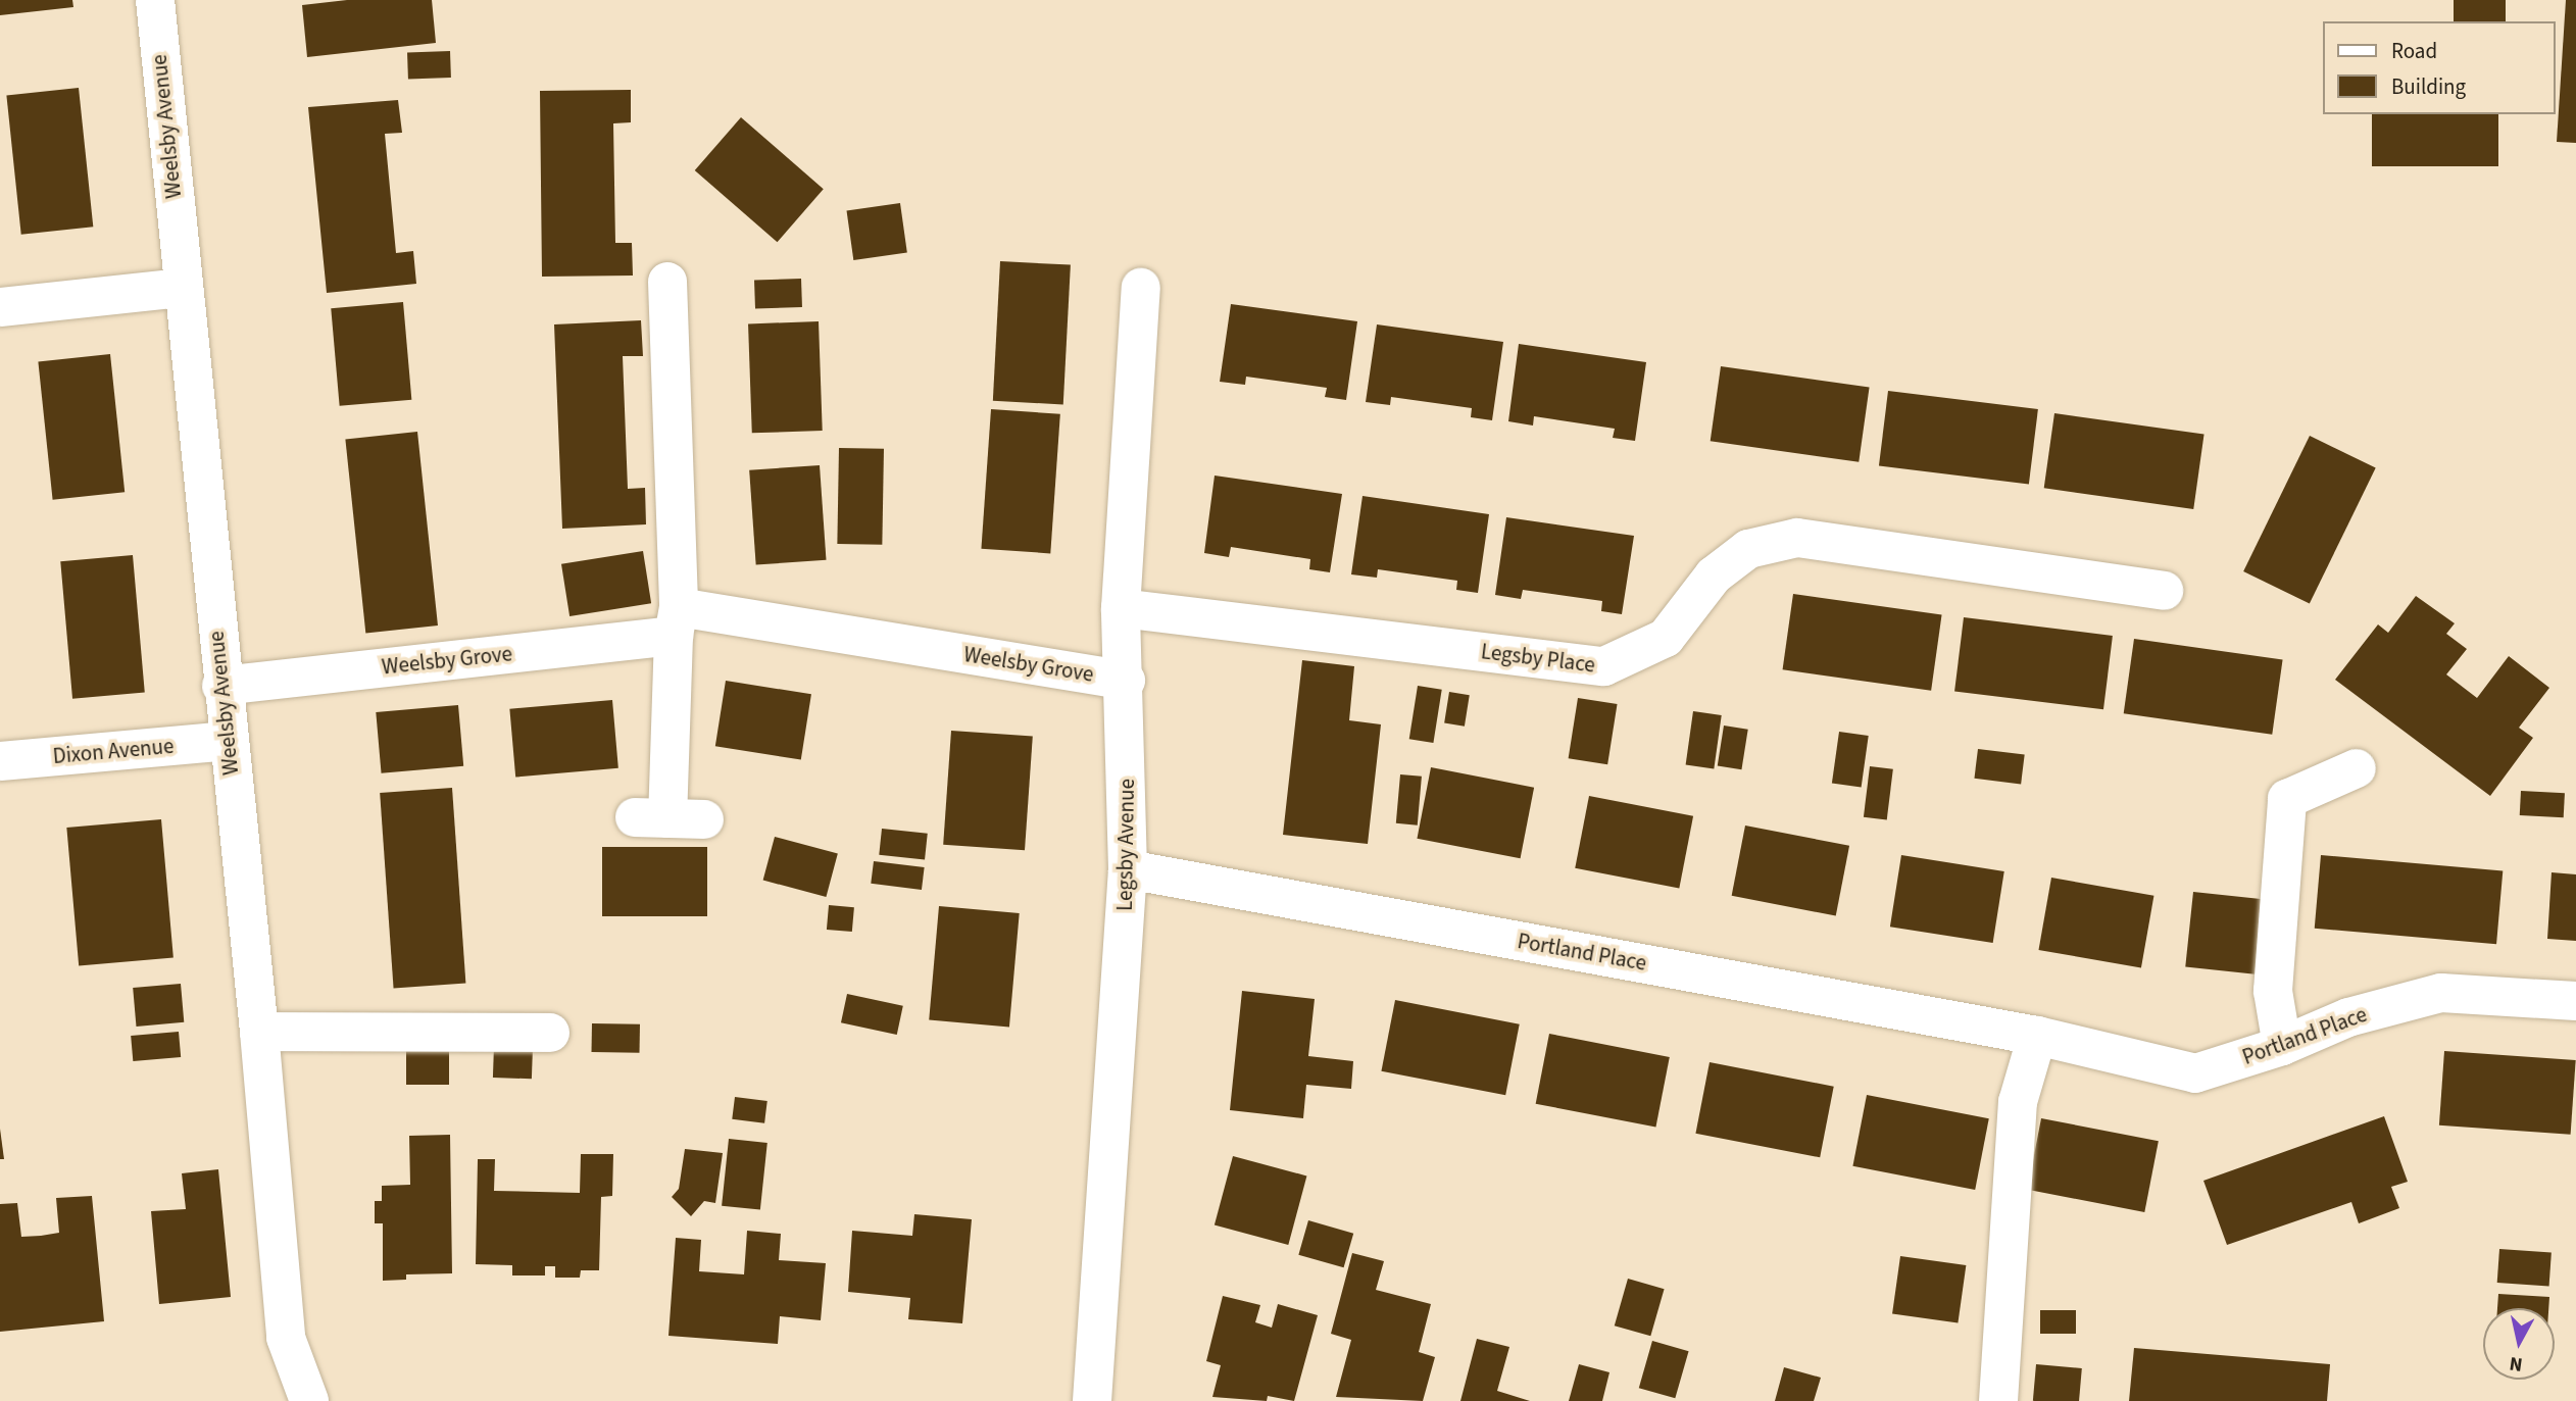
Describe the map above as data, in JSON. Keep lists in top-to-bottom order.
{
  "streets": {
    "street": [
      "Weelsby Avenue",
      "Legsby Place",
      "Weelsby Grove",
      "Dixon Avenue",
      "Legsby Avenue",
      "Portland Place"
    ]
  },
  "crossings": [
    ["Weelsby Avenue", "Weelsby Grove"],
    ["Weelsby Avenue", "Dixon Avenue"],
    ["Legsby Place", "Legsby Avenue"],
    ["Weelsby Grove", "Legsby Avenue"],
    ["Legsby Avenue", "Portland Place"]
  ],
  "legend": ["Road", "Building"],
  "north": "bottom"
}
